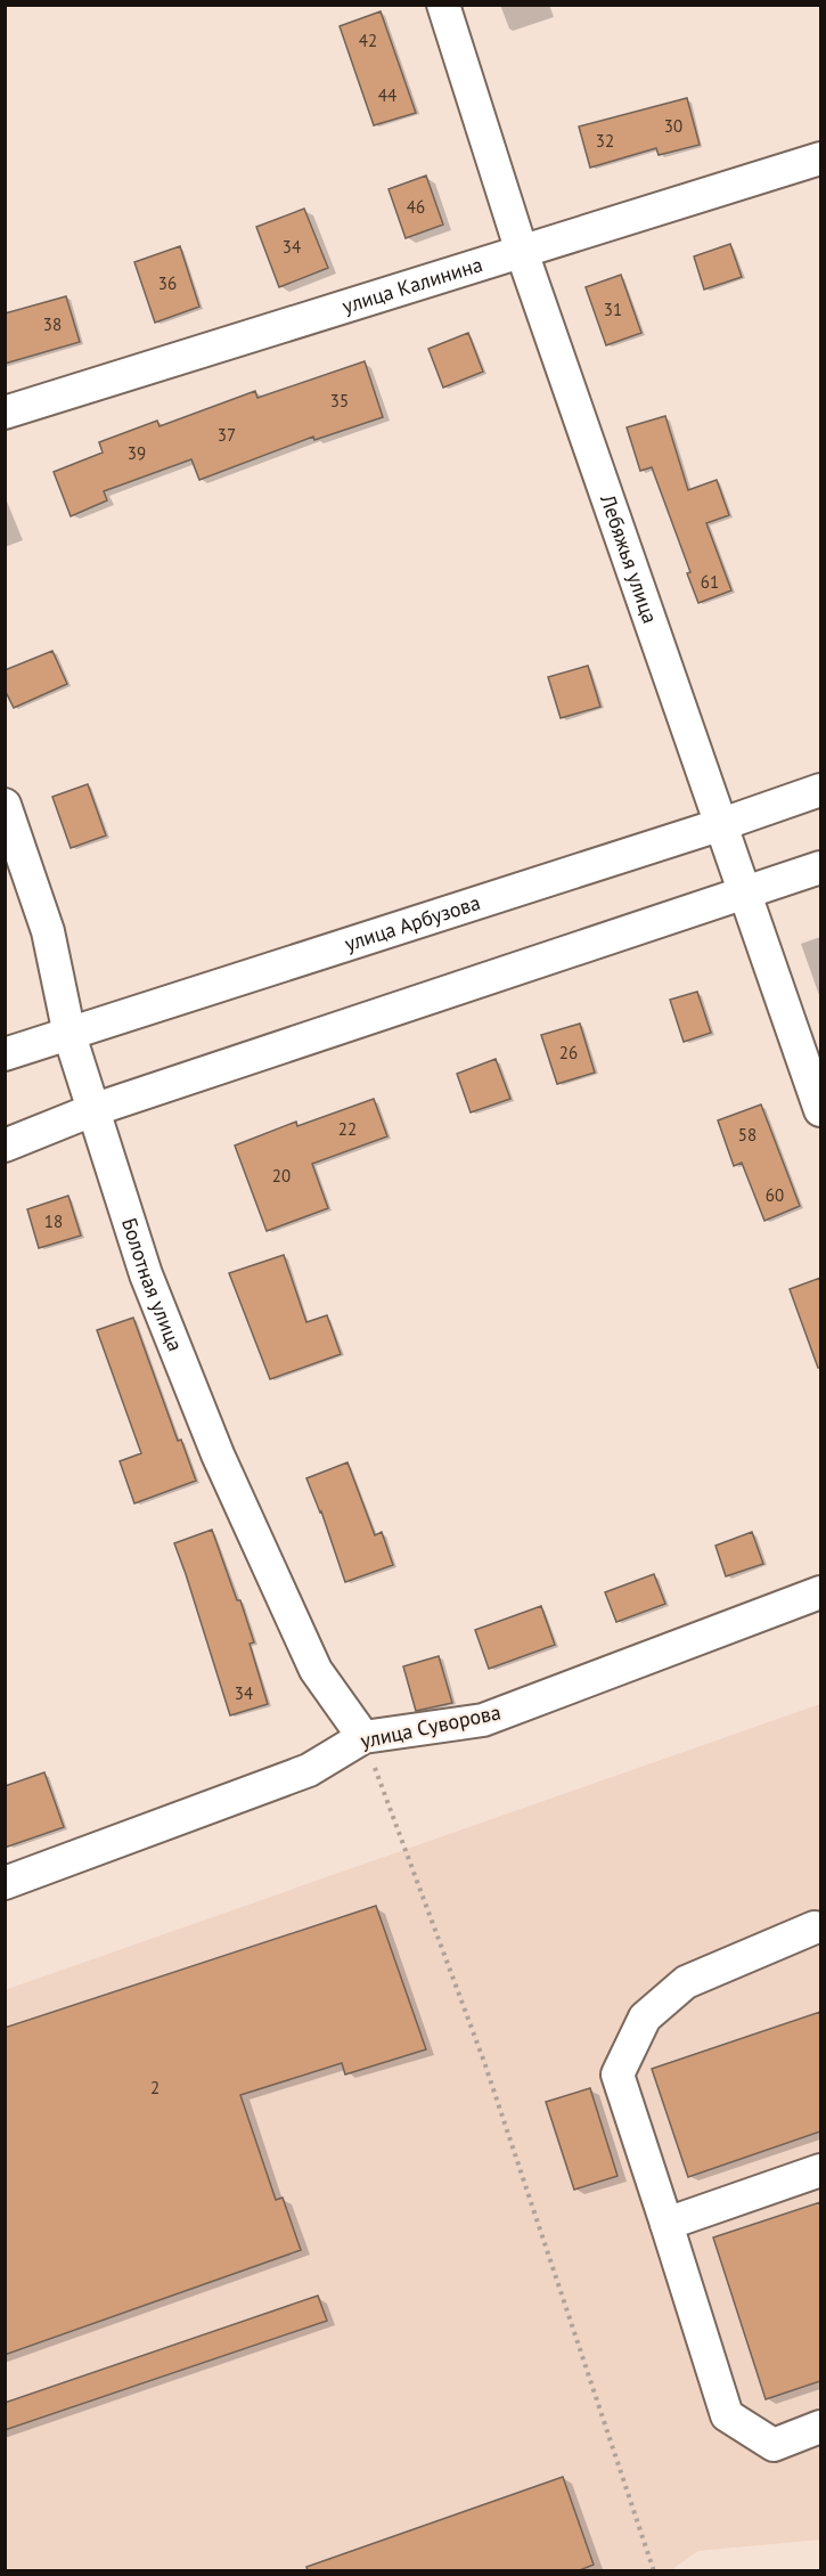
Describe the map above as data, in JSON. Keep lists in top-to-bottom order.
{
  "streets": {
    "street": [
      "улица Калинина",
      "Лебяжья улица",
      "улица Арбузова",
      "Болотная улица",
      "улица Суворова"
    ]
  },
  "crossings": [
    ["улица Калинина", "Лебяжья улица"],
    ["Лебяжья улица", "улица Арбузова"],
    ["улица Арбузова", "Болотная улица"],
    ["Болотная улица", "улица Суворова"]
  ],
  "house_numbers": [
    "42",
    "44",
    "30",
    "32",
    "46",
    "34",
    "36",
    "31",
    "38",
    "35",
    "37",
    "39",
    "61",
    "26",
    "22",
    "58",
    "20",
    "60",
    "18",
    "34",
    "2"
  ]
}
